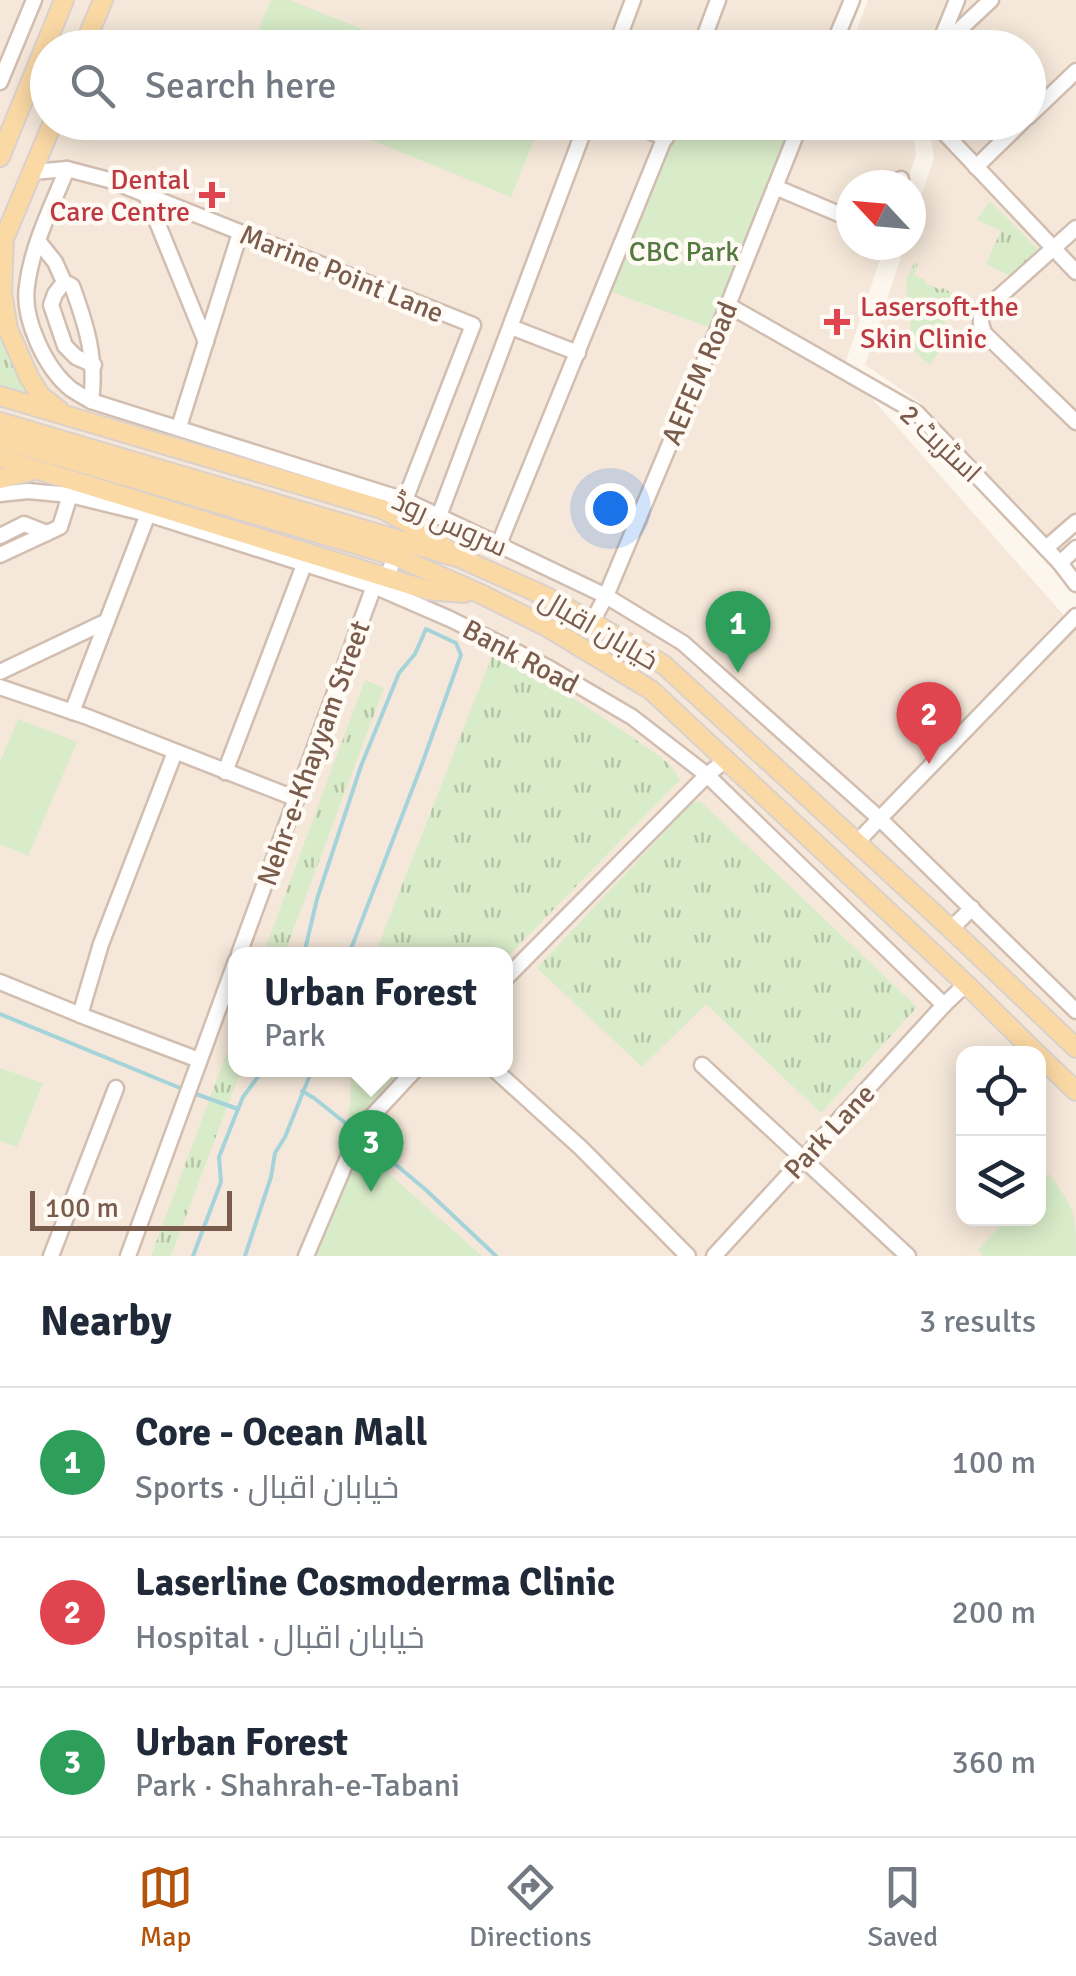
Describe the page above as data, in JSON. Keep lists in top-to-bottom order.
{
  "streets": {
    "main road": ["خیابان اقبال"],
    "street": [
      "Marine Point Lane",
      "AEFEM Road",
      "اسٹریٹ 2",
      "سروس روڈ",
      "Bank Road",
      "Nehr-e-Khayyam Street",
      "Park Lane"
    ]
  },
  "crossings": [
    ["Marine Point Lane", "سروس روڈ"],
    ["AEFEM Road", "اسٹریٹ 2"],
    ["AEFEM Road", "سروس روڈ"],
    ["AEFEM Road", "خیابان اقبال"],
    ["خیابان اقبال", "Nehr-e-Khayyam Street"],
    ["خیابان اقبال", "Park Lane"],
    ["Bank Road", "Nehr-e-Khayyam Street"],
    ["Bank Road", "Park Lane"]
  ],
  "parks": ["CBC Park"],
  "places": {
    "health": ["Dental Care Centre", "Lasersoft-the Skin Clinic"]
  },
  "scale_bar": "100 m",
  "north": "top left",
  "page": {
    "search": "Search here",
    "pins": ["1", "2", "3"],
    "popup": ["Urban Forest", "Park"],
    "scale": "100 m",
    "heading": ["Nearby", "3 results"],
    "list": [
      {
        "mark": "1",
        "name": "Core - Ocean Mall",
        "note": "Sports · خیابان اقبال",
        "value": "100 m"
      },
      {
        "mark": "2",
        "name": "Laserline Cosmoderma Clinic",
        "note": "Hospital · خیابان اقبال",
        "value": "200 m"
      },
      {
        "mark": "3",
        "name": "Urban Forest",
        "note": "Park · Shahrah-e-Tabani",
        "value": "360 m"
      }
    ],
    "nav": ["Map", "Directions", "Saved"]
  }
}
